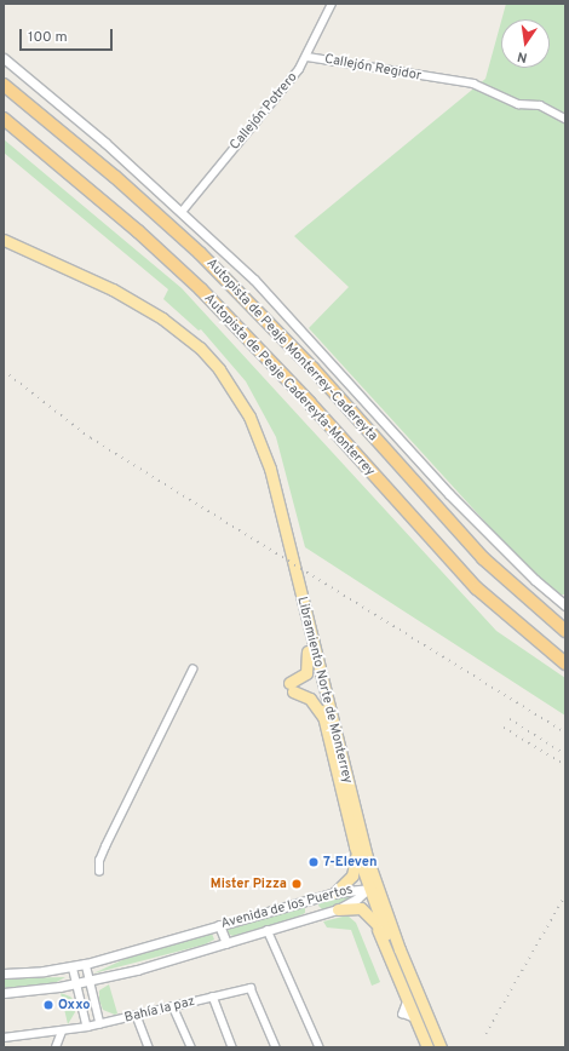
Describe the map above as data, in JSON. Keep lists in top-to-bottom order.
{
  "streets": {
    "highway": ["Autopista de Peaje Monterrey-Cadereyta", "Autopista de Peaje Cadereyta-Monterrey"],
    "main road": ["Libramiento Norte de Monterrey"],
    "street": [
      "Callejón Regidor",
      "Callejón Potrero",
      "Avenida de los Puertos",
      "Bahía la paz"
    ]
  },
  "crossings": [
    ["Callejón Regidor", "Callejón Potrero"],
    ["Libramiento Norte de Monterrey", "Avenida de los Puertos"]
  ],
  "places": ["7-Eleven", "Mister Pizza", "Oxxo"],
  "scale_bar": "100 m",
  "north": "bottom"
}
